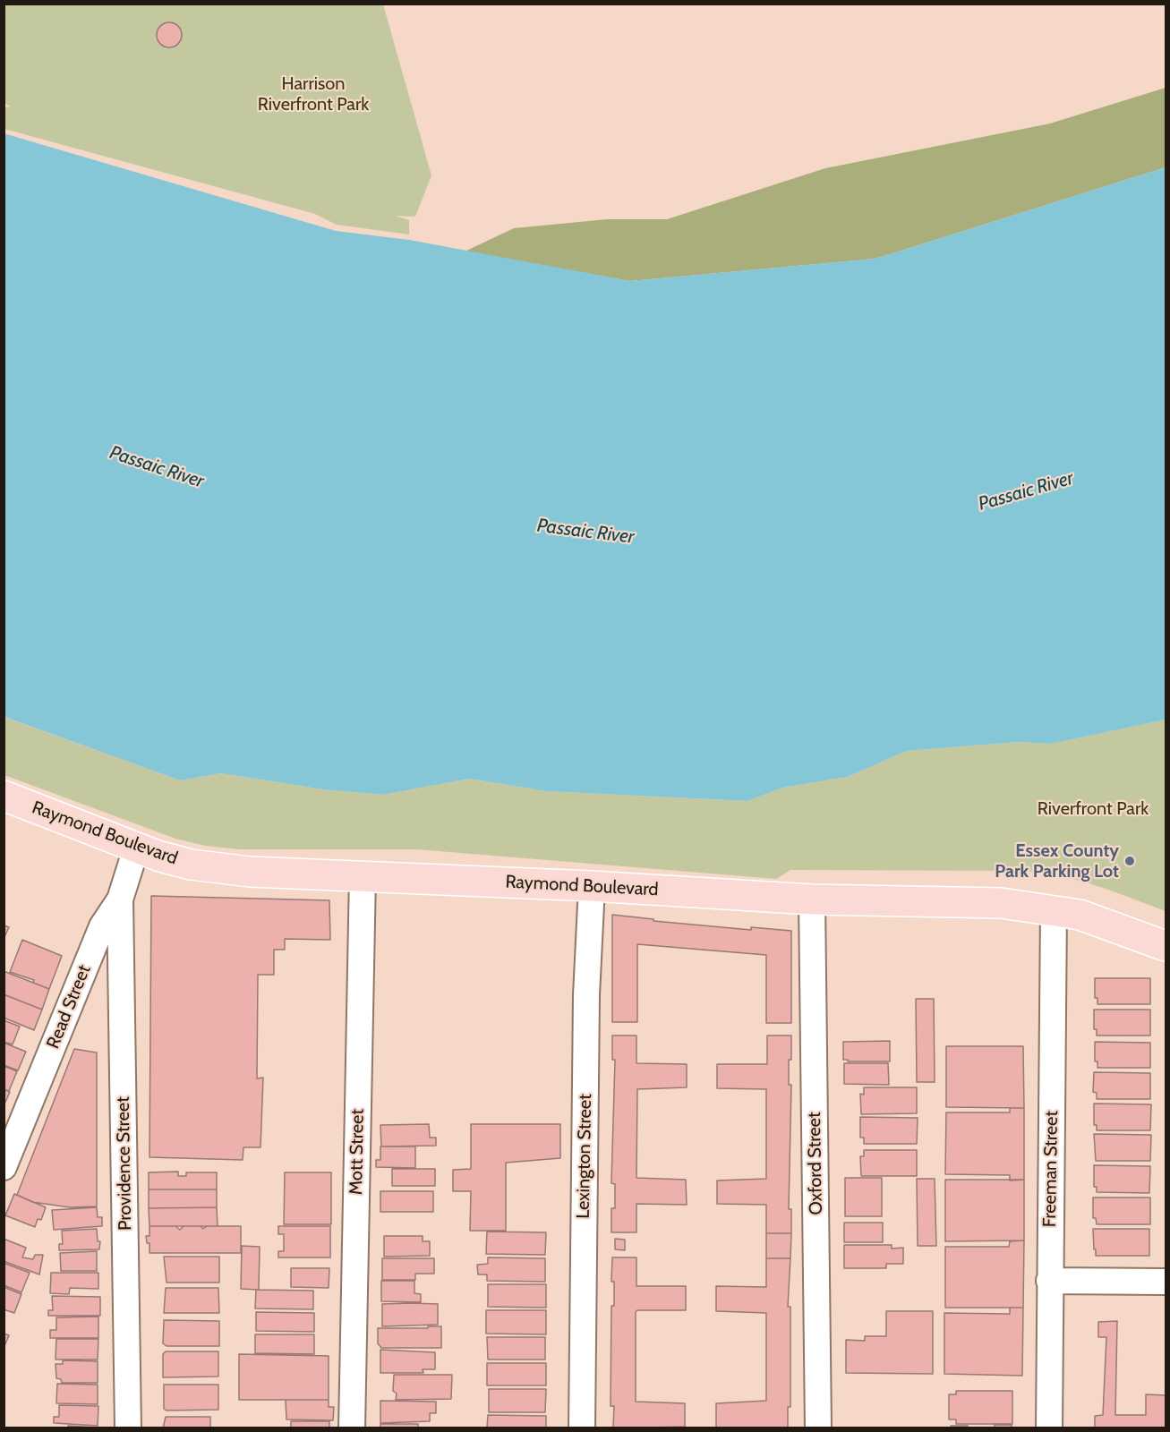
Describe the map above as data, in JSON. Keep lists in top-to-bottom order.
{
  "streets": {
    "main road": ["Raymond Boulevard"],
    "street": [
      "Read Street",
      "Mott Street",
      "Lexington Street",
      "Providence Street",
      "Oxford Street",
      "Freeman Street"
    ]
  },
  "crossings": [
    ["Raymond Boulevard", "Read Street"],
    ["Raymond Boulevard", "Mott Street"],
    ["Raymond Boulevard", "Lexington Street"],
    ["Raymond Boulevard", "Oxford Street"],
    ["Raymond Boulevard", "Freeman Street"],
    ["Read Street", "Providence Street"]
  ],
  "water": ["Passaic River"],
  "parks": ["Harrison Riverfront Park", "Riverfront Park"],
  "places": ["Essex County Park Parking Lot"]
}
